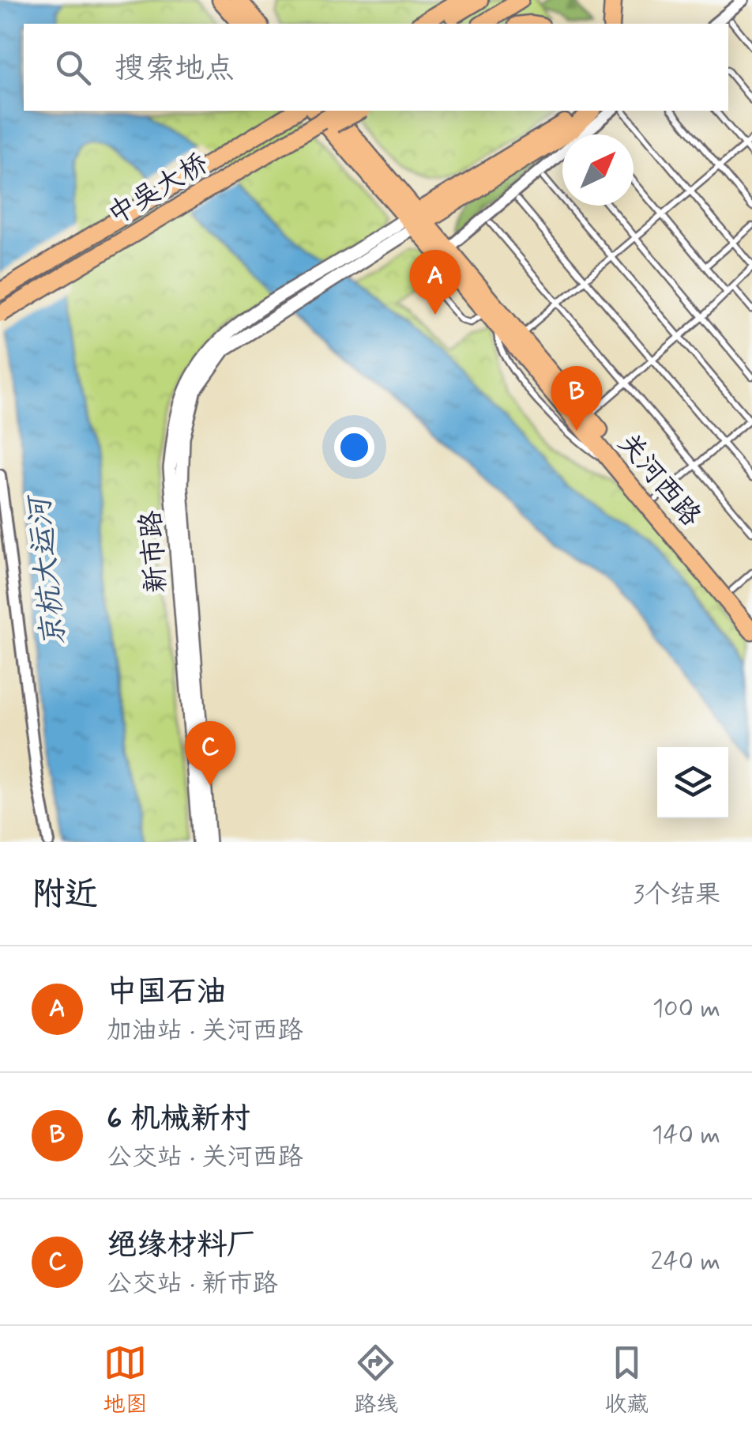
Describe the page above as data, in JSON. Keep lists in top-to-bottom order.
{
  "streets": {
    "main road": ["中吴大桥", "关河西路"],
    "street": ["新市路"]
  },
  "crossings": [
    ["关河西路", "新市路"]
  ],
  "water": ["京杭大运河"],
  "north": "top right",
  "page": {
    "search": "搜索地点",
    "pins": ["A", "B", "C"],
    "heading": ["附近", "3个结果"],
    "list": [
      {
        "mark": "A",
        "name": "中国石油",
        "note": "加油站 · 关河西路",
        "value": "100 m"
      },
      {
        "mark": "B",
        "name": "6 机械新村",
        "note": "公交站 · 关河西路",
        "value": "140 m"
      },
      {
        "mark": "C",
        "name": "绝缘材料厂",
        "note": "公交站 · 新市路",
        "value": "240 m"
      }
    ],
    "nav": ["地图", "路线", "收藏"]
  }
}
